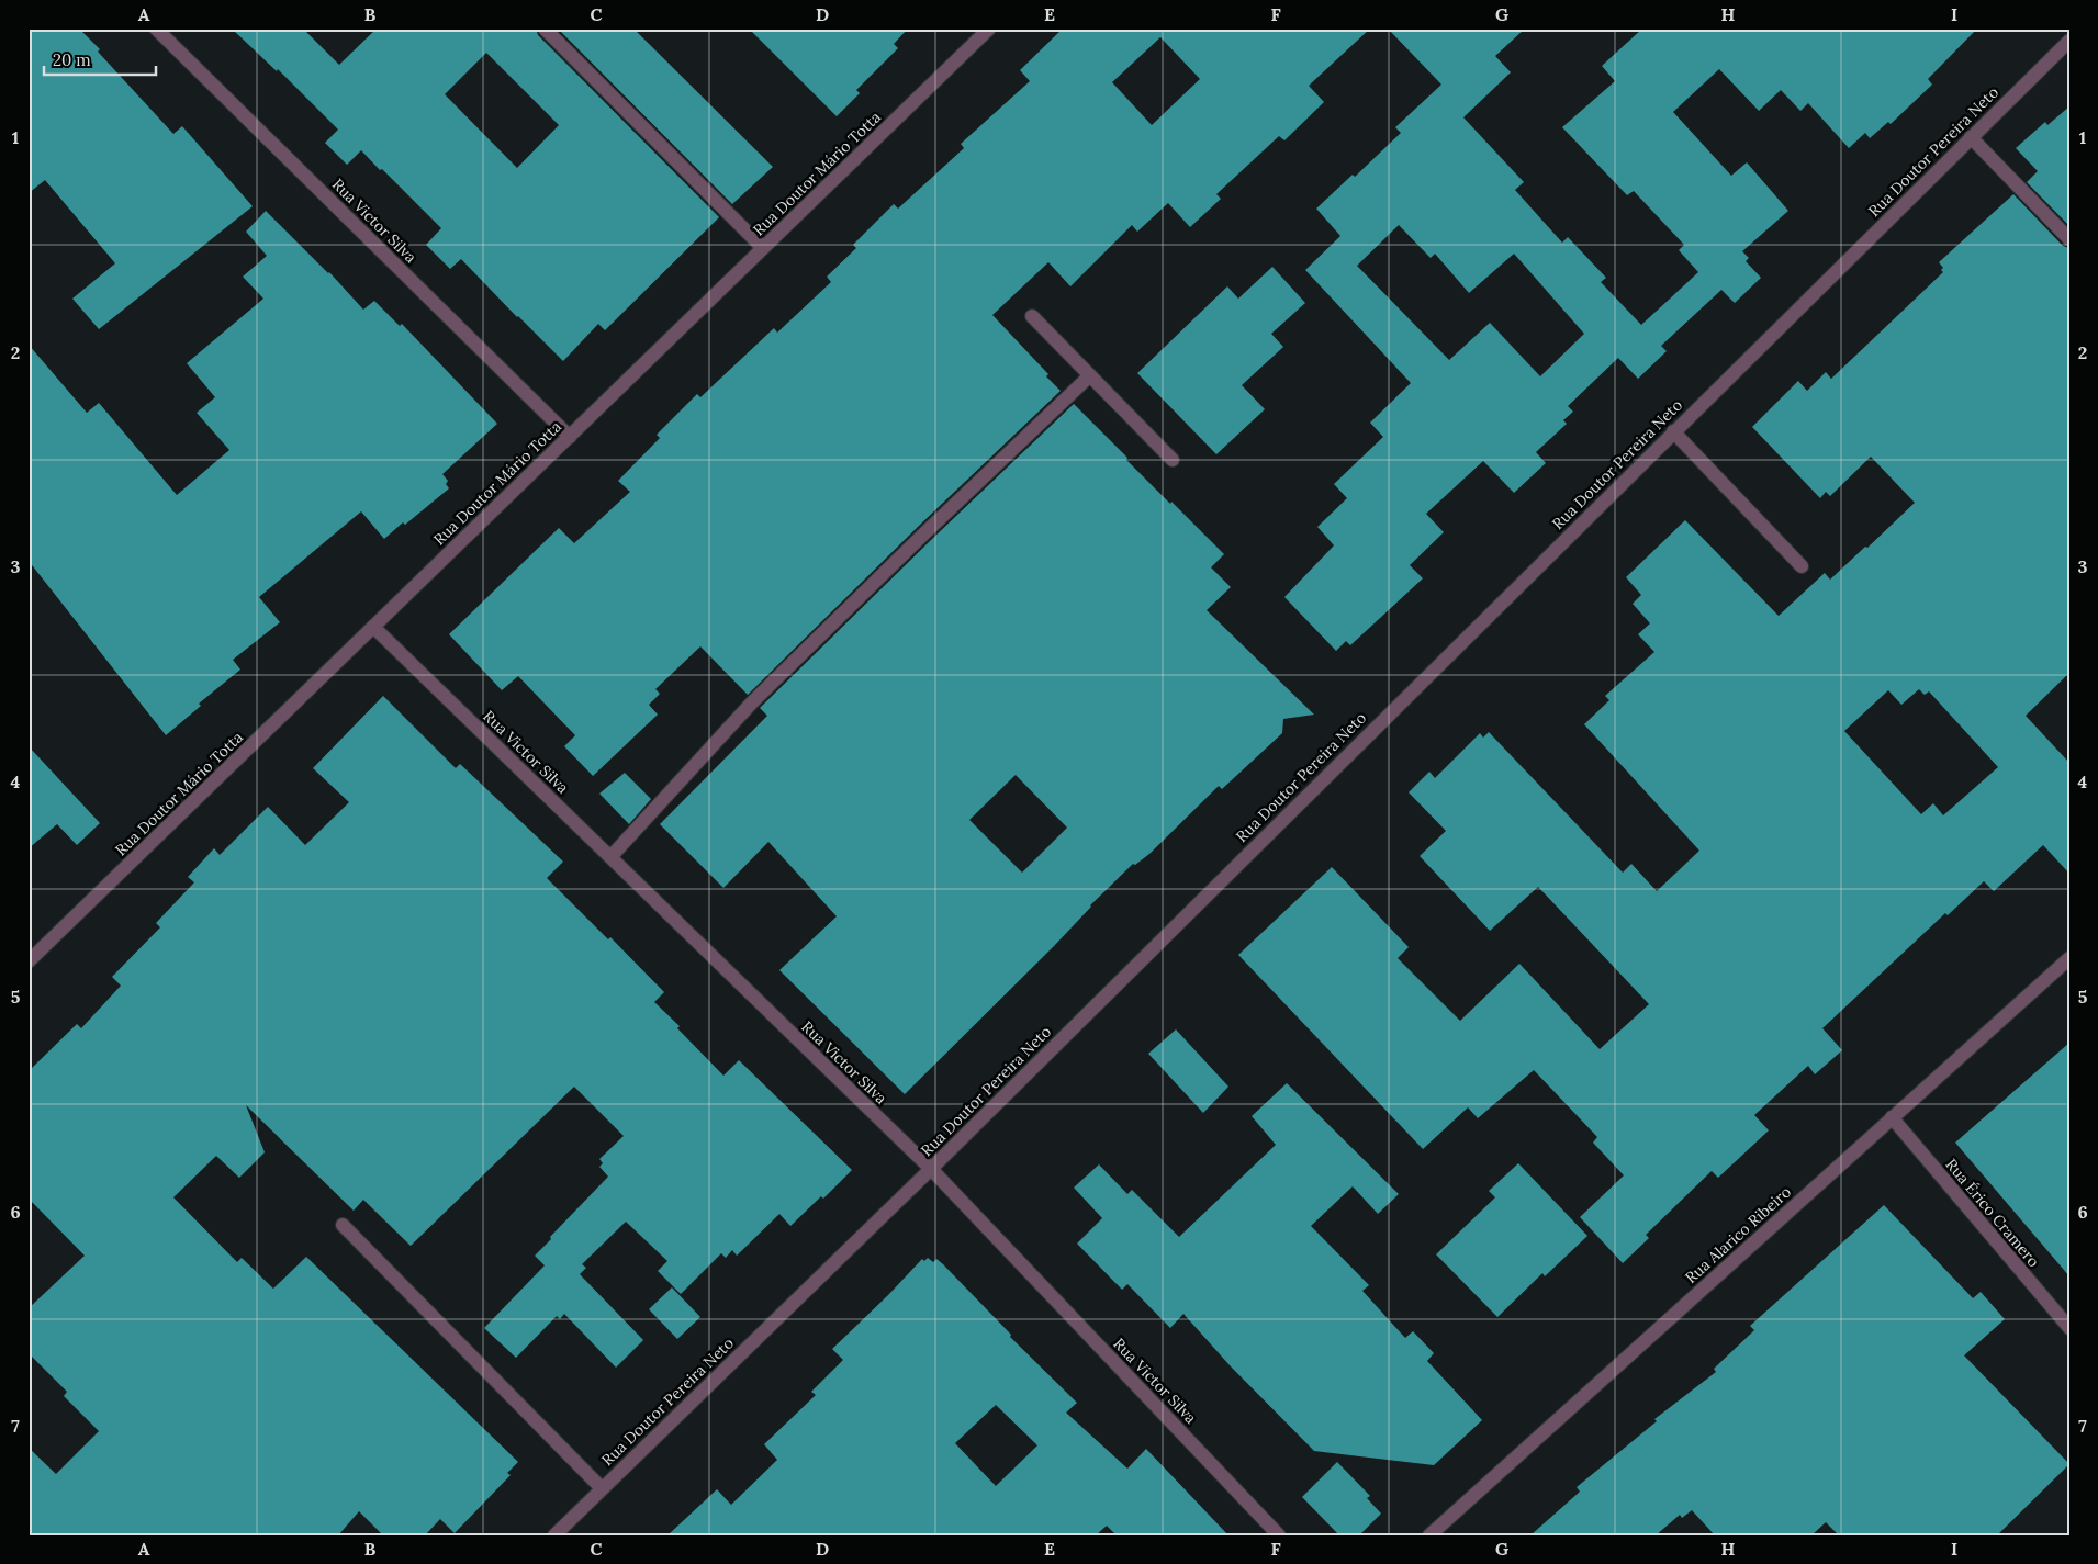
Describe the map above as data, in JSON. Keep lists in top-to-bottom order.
{
  "streets": {
    "street": [
      "Rua Doutor Pereira Neto",
      "Rua Doutor Mário Totta",
      "Rua Victor Silva",
      "Rua Érico Cramero",
      "Rua Alarico Ribeiro"
    ]
  },
  "crossings": [
    ["Rua Doutor Pereira Neto", "Rua Victor Silva"],
    ["Rua Doutor Mário Totta", "Rua Victor Silva"],
    ["Rua Érico Cramero", "Rua Alarico Ribeiro"]
  ],
  "scale_bar": "20 m",
  "grid": {
    "columns": [
      "A",
      "B",
      "C",
      "D",
      "E",
      "F",
      "G",
      "H",
      "I"
    ],
    "rows": [
      "1",
      "2",
      "3",
      "4",
      "5",
      "6",
      "7"
    ]
  }
}
